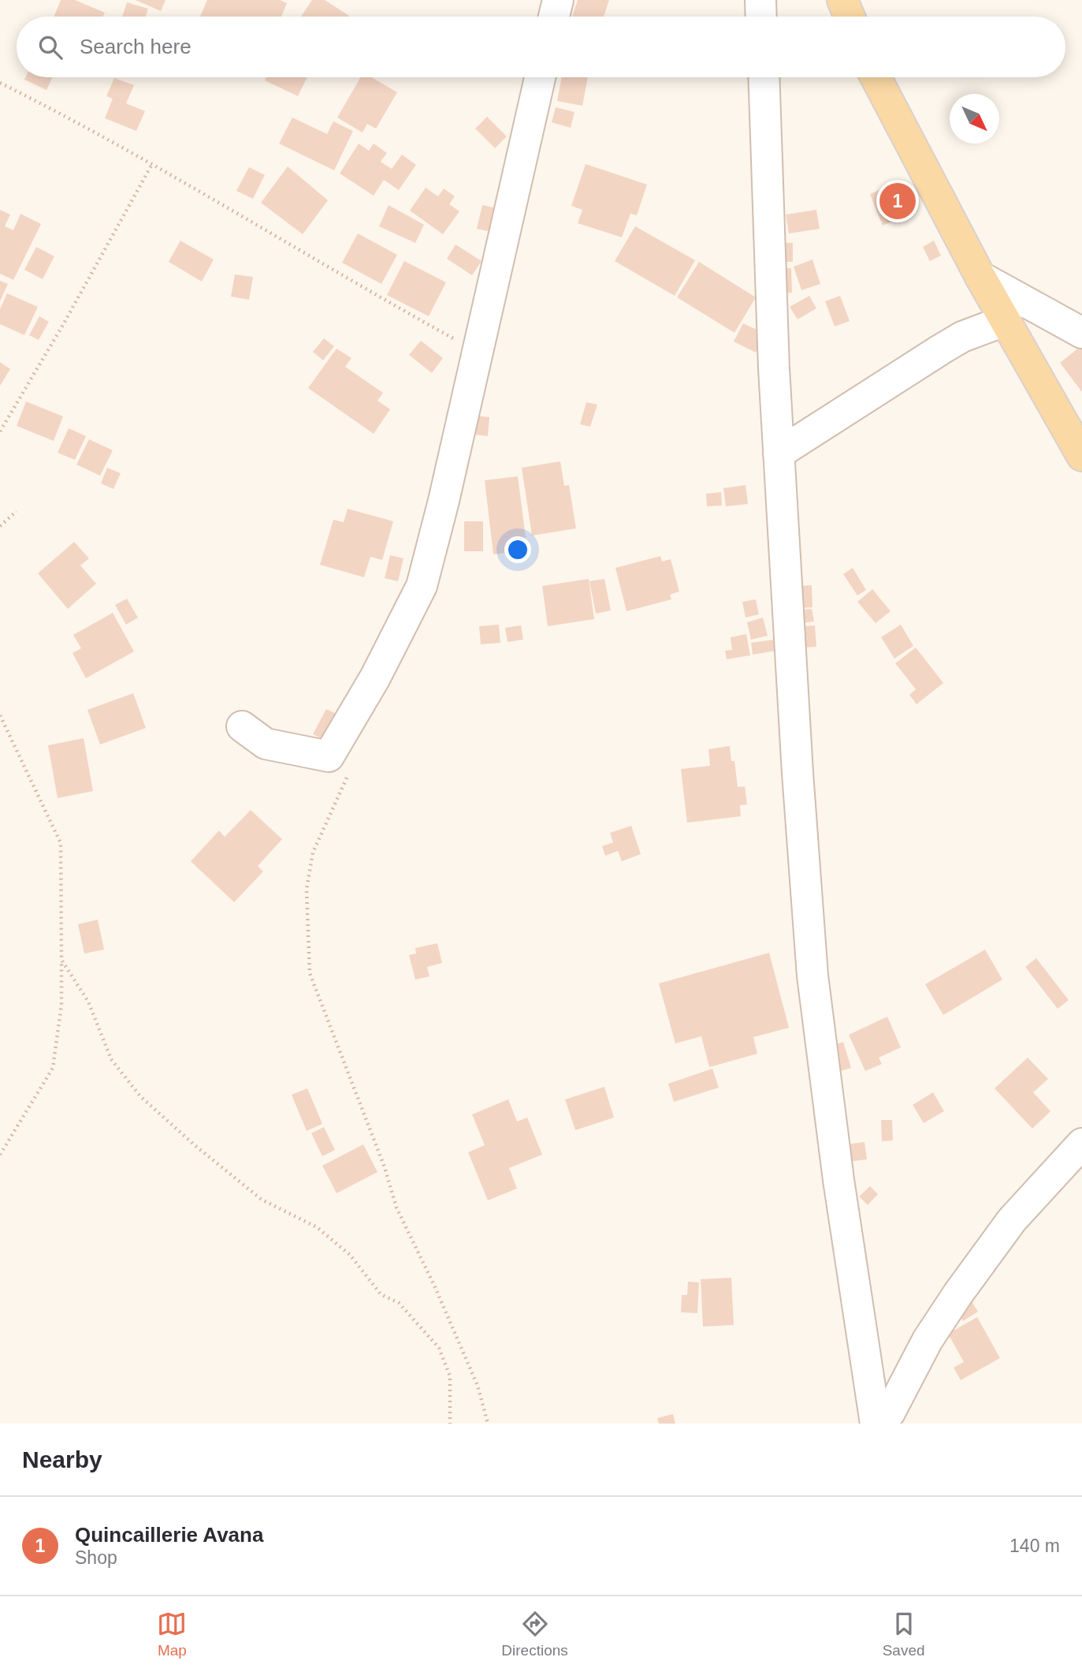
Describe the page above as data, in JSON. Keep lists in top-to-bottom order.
{
  "north": "bottom right",
  "page": {
    "search": "Search here",
    "pins": "1",
    "heading": "Nearby",
    "list": [
      {
        "mark": "1",
        "name": "Quincaillerie Avana",
        "note": "Shop",
        "value": "140 m"
      }
    ],
    "nav": ["Map", "Directions", "Saved"]
  }
}
